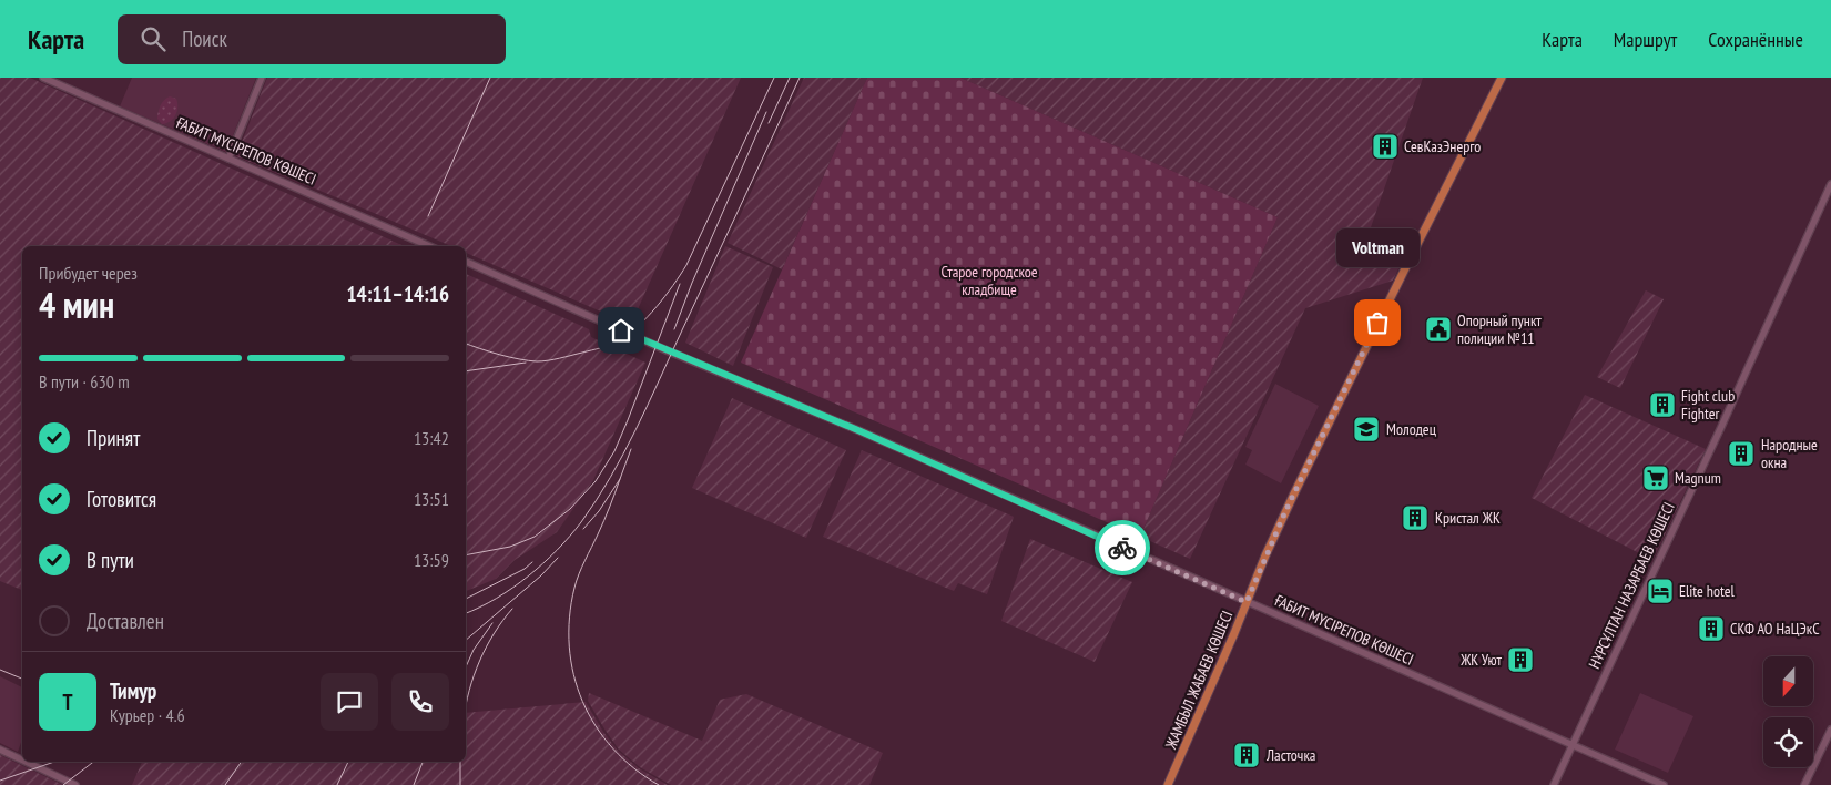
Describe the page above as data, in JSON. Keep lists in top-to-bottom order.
{
  "streets": {
    "main road": ["ҒАБИТ МҮСІРЕПОВ КӨШЕСІ", "НҰРСҰЛТАН НАЗАРБАЕВ КӨШЕСІ", "ЖАМБЫЛ ЖАБАЕВ КӨШЕСІ"]
  },
  "crossings": [
    ["ҒАБИТ МҮСІРЕПОВ КӨШЕСІ", "НҰРСҰЛТАН НАЗАРБАЕВ КӨШЕСІ"],
    ["ҒАБИТ МҮСІРЕПОВ КӨШЕСІ", "ЖАМБЫЛ ЖАБАЕВ КӨШЕСІ"]
  ],
  "parks": ["Старое городское кладбище"],
  "places": {
    "building": [
      "СевКазЭнерго",
      "Fight club Fighter",
      "Народные окна",
      "Кристал ЖК",
      "СКФ АО НаЦЭкС",
      "ЖК Уют",
      "Ласточка"
    ],
    "other": ["Voltman"],
    "public building": ["Опорный пункт полиции №11"],
    "school or university": ["Молодец"],
    "supermarket": ["Magnum"],
    "hotel": ["Elite hotel"]
  },
  "north": "bottom",
  "page": {
    "header": "Карта",
    "search": "Поиск",
    "nav": ["Карта", "Маршрут", "Сохранённые"],
    "bubble": "Voltman",
    "heading": ["4 мин", "Прибудет через", "14:11–14:16"],
    "panel": ["Тимур", "Курьер · 4.6"],
    "bar": "В пути · 630 m",
    "list": [
      ["Принят", "13:42"],
      ["Готовится", "13:51"],
      ["В пути", "13:59"],
      "Доставлен"
    ],
    "round": "Т"
  }
}
